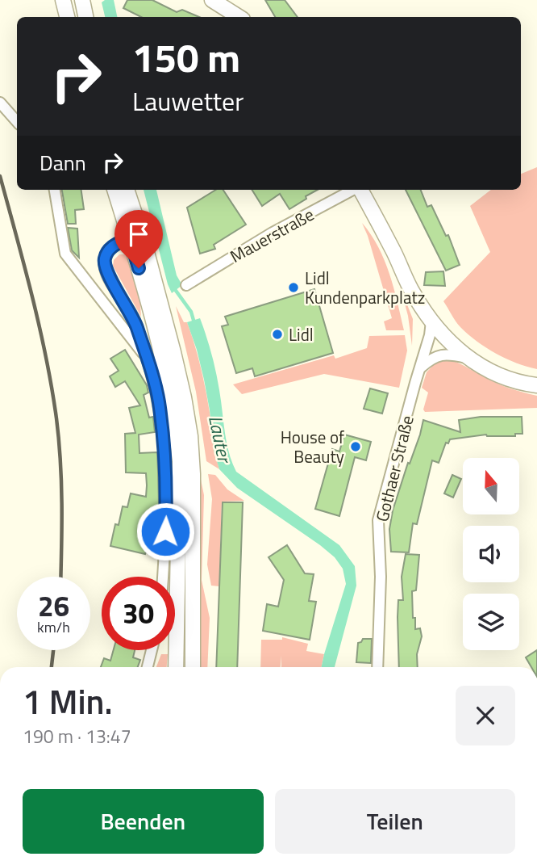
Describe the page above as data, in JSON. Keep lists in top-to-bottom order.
{
  "streets": {
    "street": ["Mauerstraße", "Gothaer Straße"]
  },
  "water": ["Lauter"],
  "places": ["Lidl Kundenparkplatz", "Lidl", "House of Beauty"],
  "north": "top",
  "page": {
    "turn": ["150 m", "Lauwetter"],
    "then": "Dann",
    "speed": "26 km/h",
    "limit": "30",
    "heading": ["1 Min.", "190 m · 13:47"],
    "buttons": ["Beenden", "Teilen"]
  }
}
